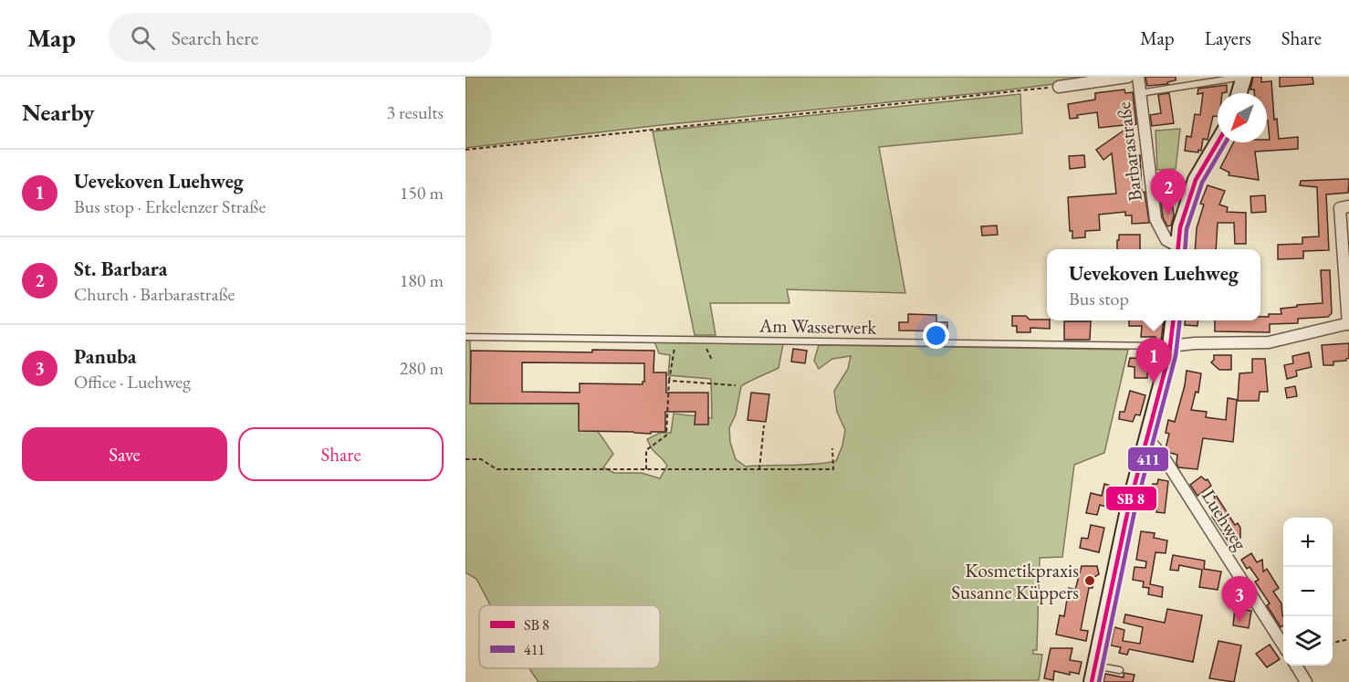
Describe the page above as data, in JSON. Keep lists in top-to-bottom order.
{
  "streets": {
    "street": ["Barbarastraße", "Luehweg"],
    "lane": ["Am Wasserwerk"]
  },
  "places": ["Kosmetikpraxis Susanne Küppers"],
  "lines": ["transit line 411"],
  "legend": ["SB 8", "411"],
  "north": "bottom left",
  "page": {
    "header": "Map",
    "search": "Search here",
    "nav": ["Map", "Layers", "Share"],
    "heading": ["Nearby", "3 results"],
    "list": [
      {
        "mark": "1",
        "name": "Uevekoven Luehweg",
        "note": "Bus stop · Erkelenzer Straße",
        "value": "150 m"
      },
      {
        "mark": "2",
        "name": "St. Barbara",
        "note": "Church · Barbarastraße",
        "value": "180 m"
      },
      {
        "mark": "3",
        "name": "Panuba",
        "note": "Office · Luehweg",
        "value": "280 m"
      }
    ],
    "pins": ["2", "1", "3"],
    "popup": ["Uevekoven Luehweg", "Bus stop"],
    "buttons": ["Save", "Share"],
    "map_buttons": ["+", "−"]
  }
}
